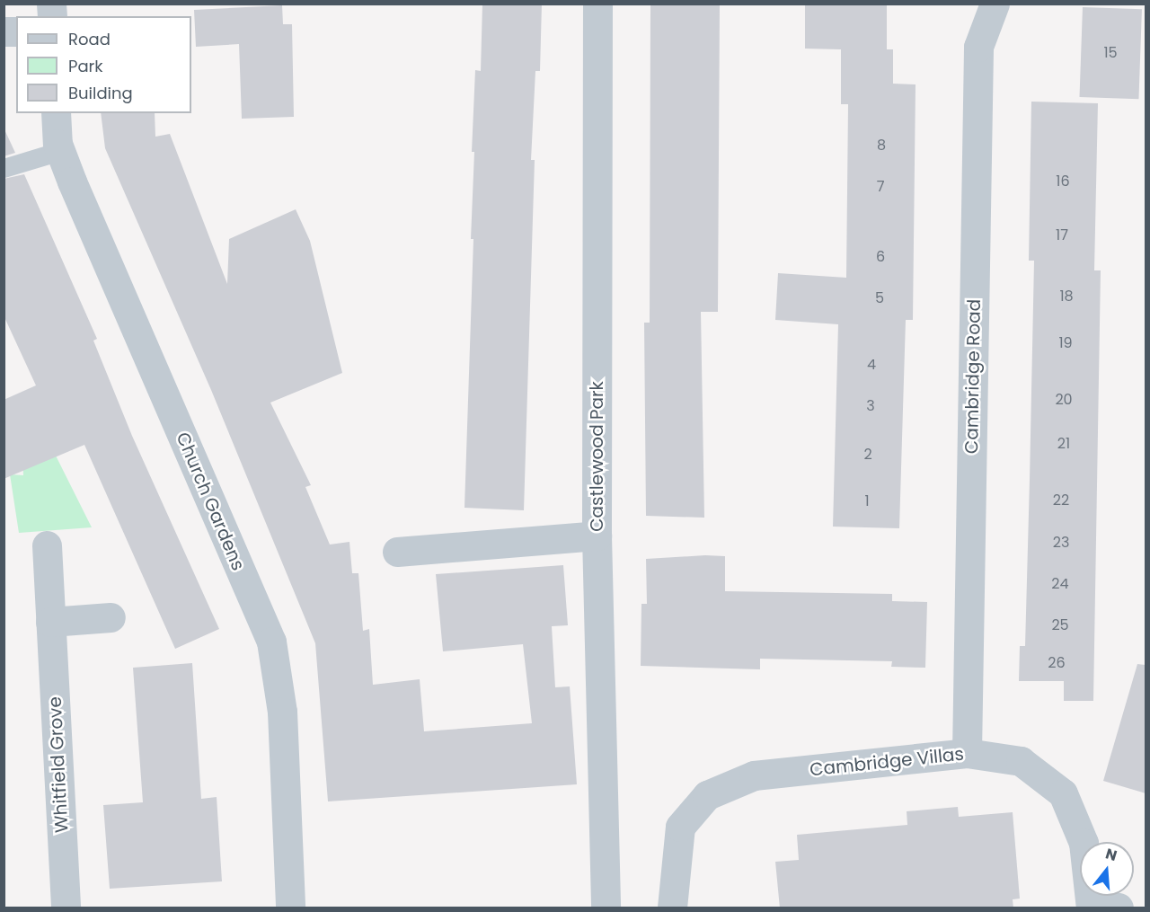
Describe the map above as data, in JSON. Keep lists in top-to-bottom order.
{
  "streets": {
    "street": [
      "Cambridge Road",
      "Castlewood Park",
      "Church Gardens",
      "Cambridge Villas",
      "Whitfield Grove"
    ]
  },
  "crossings": [
    ["Cambridge Road", "Cambridge Villas"]
  ],
  "house_numbers": [
    "15",
    "8",
    "16",
    "7",
    "17",
    "6",
    "18",
    "5",
    "19",
    "4",
    "20",
    "3",
    "21",
    "2",
    "22",
    "1",
    "23",
    "24",
    "25",
    "26"
  ],
  "legend": ["Road", "Park", "Building"],
  "north": "top"
}
